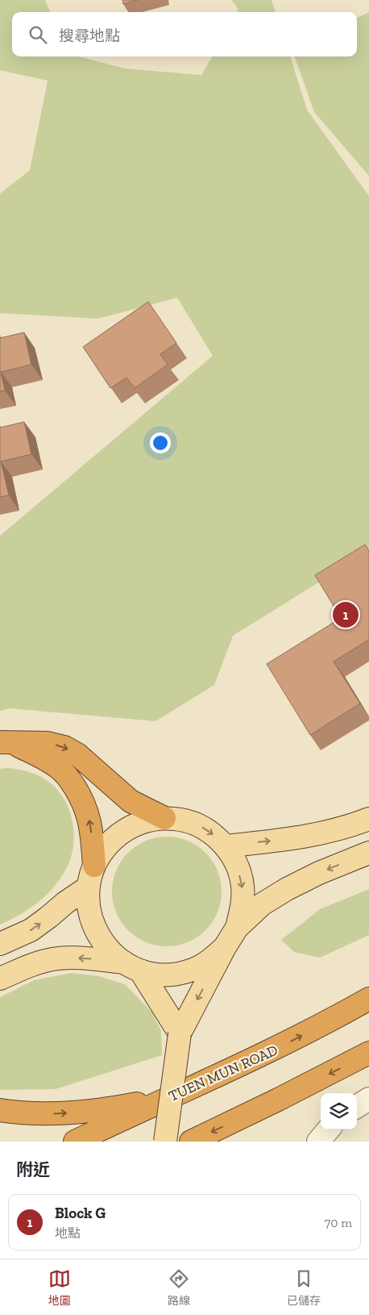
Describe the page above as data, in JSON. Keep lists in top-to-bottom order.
{
  "streets": {
    "highway": ["TUEN MUN ROAD"]
  },
  "page": {
    "search": "搜尋地點",
    "pins": "1",
    "heading": "附近",
    "list": [
      {
        "mark": "1",
        "name": "Block G",
        "note": "地點",
        "value": "70 m"
      }
    ],
    "nav": ["地圖", "路線", "已儲存"]
  }
}
